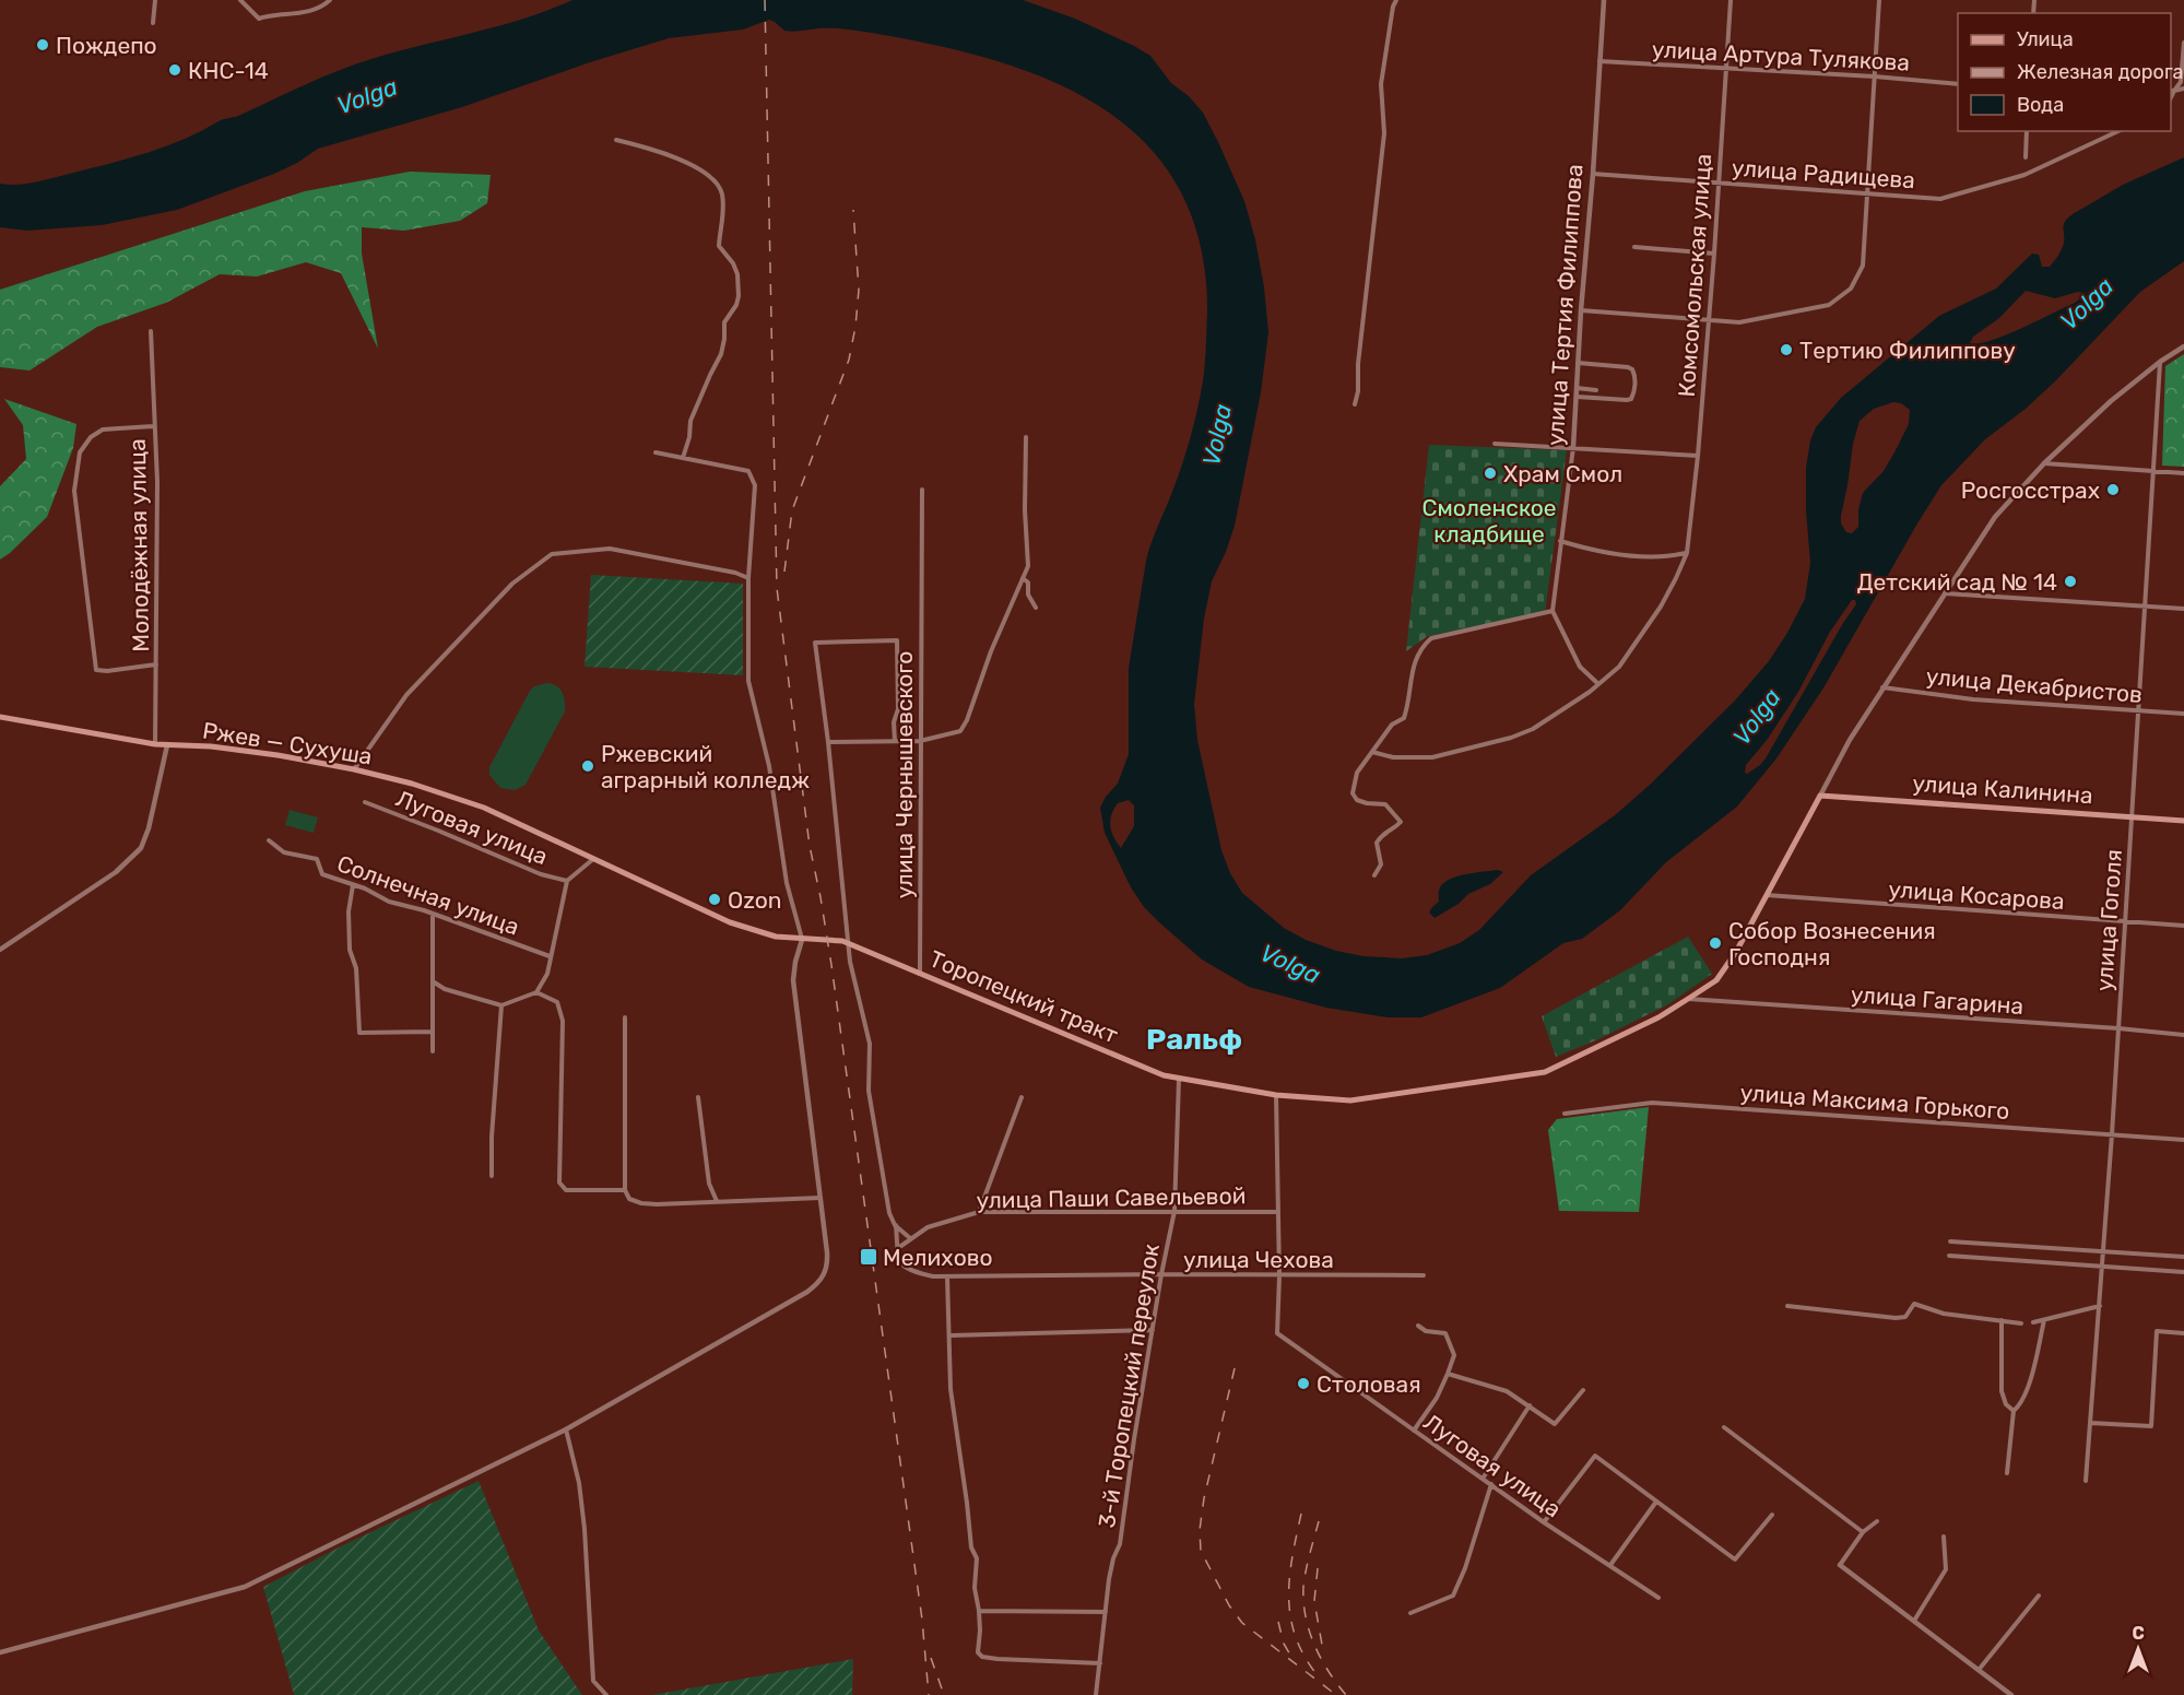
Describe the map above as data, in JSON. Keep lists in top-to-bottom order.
{
  "streets": {
    "main road": ["Ржев — Сухуша", "улица Калинина", "Торопецкий тракт"],
    "street": [
      "улица Артура Тулякова",
      "улица Радищева",
      "Комсомольская улица",
      "улица Тертия Филиппова",
      "Молодёжная улица",
      "улица Декабристов",
      "улица Чернышевского",
      "Луговая улица",
      "Солнечная улица",
      "улица Косарова",
      "улица Гоголя",
      "улица Гагарина",
      "улица Максима Горького",
      "улица Паши Савельевой",
      "улица Чехова",
      "3-й Торопецкий переулок"
    ]
  },
  "crossings": [
    ["улица Артура Тулякова", "Комсомольская улица"],
    ["улица Артура Тулякова", "улица Тертия Филиппова"],
    ["улица Радищева", "Комсомольская улица"],
    ["улица Радищева", "улица Тертия Филиппова"],
    ["Молодёжная улица", "Ржев — Сухуша"],
    ["улица Декабристов", "улица Гоголя"],
    ["улица Чернышевского", "Торопецкий тракт"],
    ["улица Калинина", "улица Гоголя"],
    ["улица Калинина", "Торопецкий тракт"],
    ["Луговая улица", "улица Чехова"],
    ["улица Косарова", "улица Гоголя"],
    ["улица Косарова", "Торопецкий тракт"],
    ["улица Гоголя", "улица Гагарина"],
    ["улица Гоголя", "улица Максима Горького"],
    ["Торопецкий тракт", "улица Гагарина"],
    ["Торопецкий тракт", "3-й Торопецкий переулок"],
    ["улица Паши Савельевой", "улица Чехова"],
    ["улица Паши Савельевой", "3-й Торопецкий переулок"],
    ["улица Чехова", "3-й Торопецкий переулок"]
  ],
  "districts": ["Ральф"],
  "water": ["Volga"],
  "parks": ["Смоленское кладбище"],
  "places": {
    "other": [
      "Пождепо",
      "КНС-14",
      "Тертию Филиппову",
      "Храм Смол",
      "Росгосстрах",
      "Детский сад № 14",
      "Ржевский аграрный колледж",
      "Ozon",
      "Собор Вознесения Господня",
      "Столовая"
    ],
    "transit": ["Мелихово"]
  },
  "legend": ["Улица", "Железная дорога", "Вода"],
  "north": "top"
}
